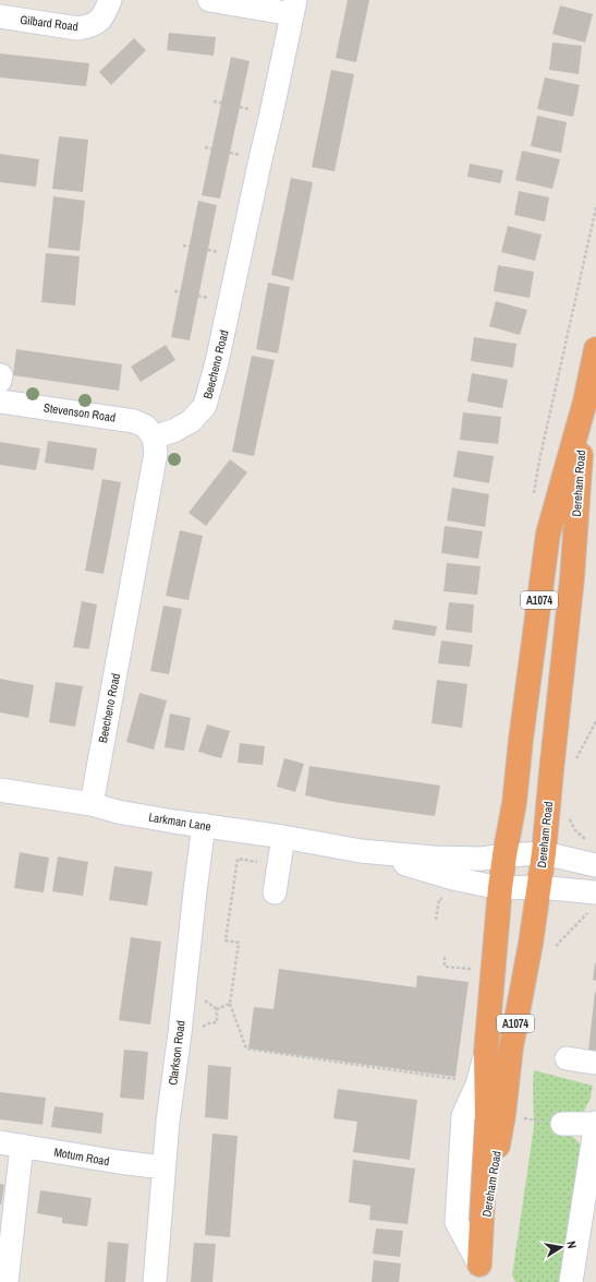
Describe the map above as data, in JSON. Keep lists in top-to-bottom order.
{
  "streets": {
    "highway": ["Dereham Road", "A1074"],
    "street": [
      "Gilbard Road",
      "Beecheno Road",
      "Stevenson Road",
      "Larkman Lane",
      "Clarkson Road",
      "Motum Road"
    ]
  },
  "crossings": [
    ["Beecheno Road", "Stevenson Road"],
    ["Beecheno Road", "Larkman Lane"],
    ["Dereham Road", "Larkman Lane"],
    ["Larkman Lane", "Clarkson Road"],
    ["Clarkson Road", "Motum Road"]
  ],
  "north": "right"
}
